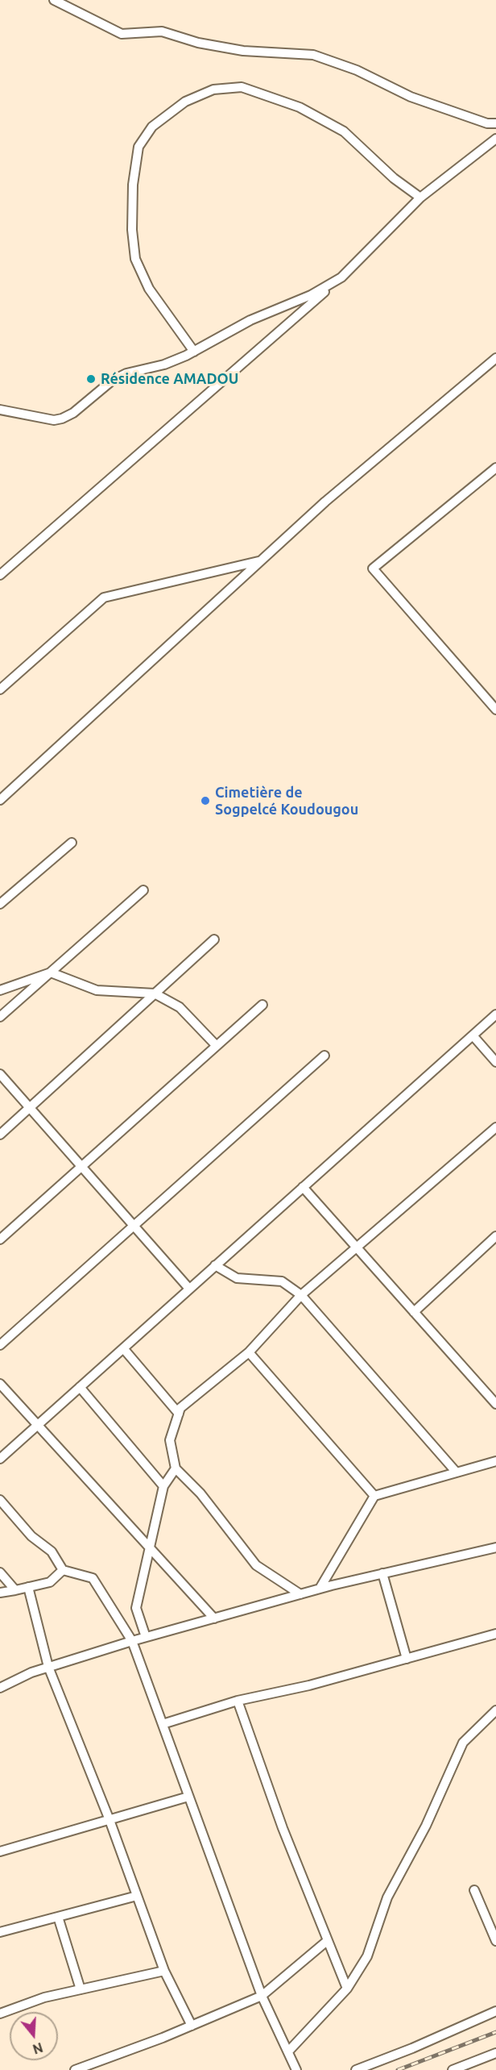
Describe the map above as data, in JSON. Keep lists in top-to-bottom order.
{
  "places": ["Résidence AMADOU", "Cimetière de Sogpelcé Koudougou"],
  "north": "bottom"
}
